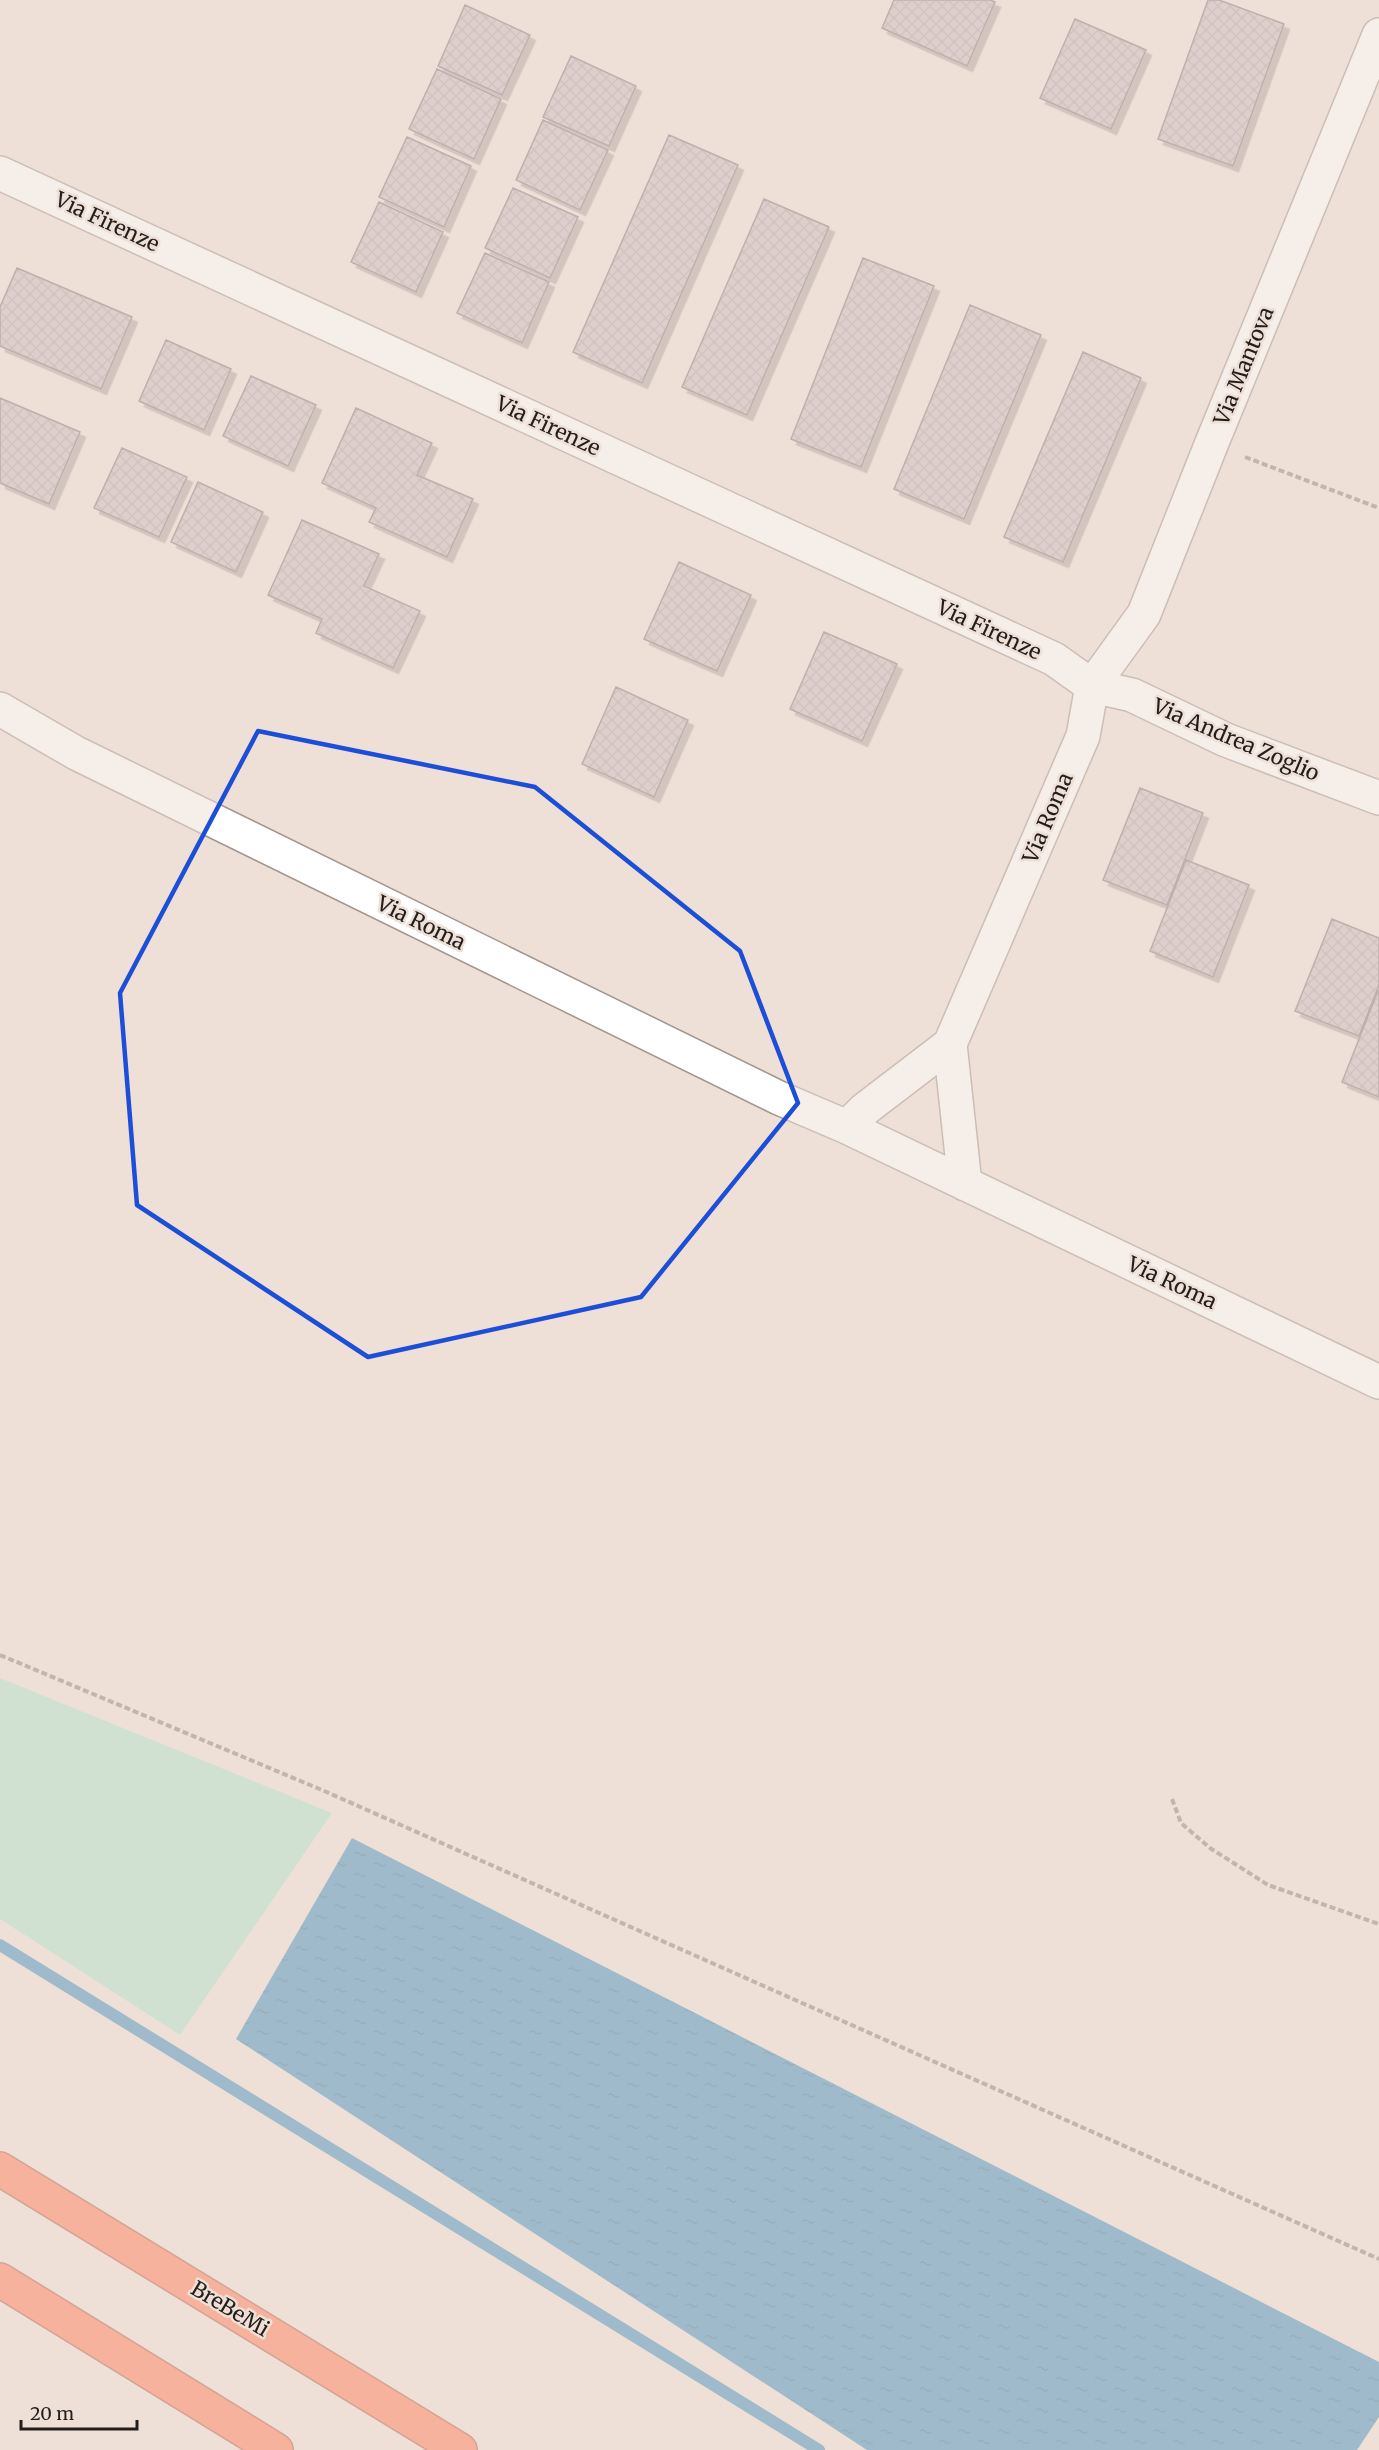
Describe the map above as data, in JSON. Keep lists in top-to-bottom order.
{
  "streets": {
    "highway": ["BreBeMi"],
    "street": [
      "Via Firenze",
      "Via Mantova",
      "Via Andrea Zoglio",
      "Via Roma"
    ]
  },
  "crossings": [
    ["Via Firenze", "Via Mantova"],
    ["Via Firenze", "Via Andrea Zoglio"],
    ["Via Firenze", "Via Roma"],
    ["Via Mantova", "Via Andrea Zoglio"],
    ["Via Mantova", "Via Roma"],
    ["Via Andrea Zoglio", "Via Roma"]
  ],
  "scale_bar": "20 m"
}
